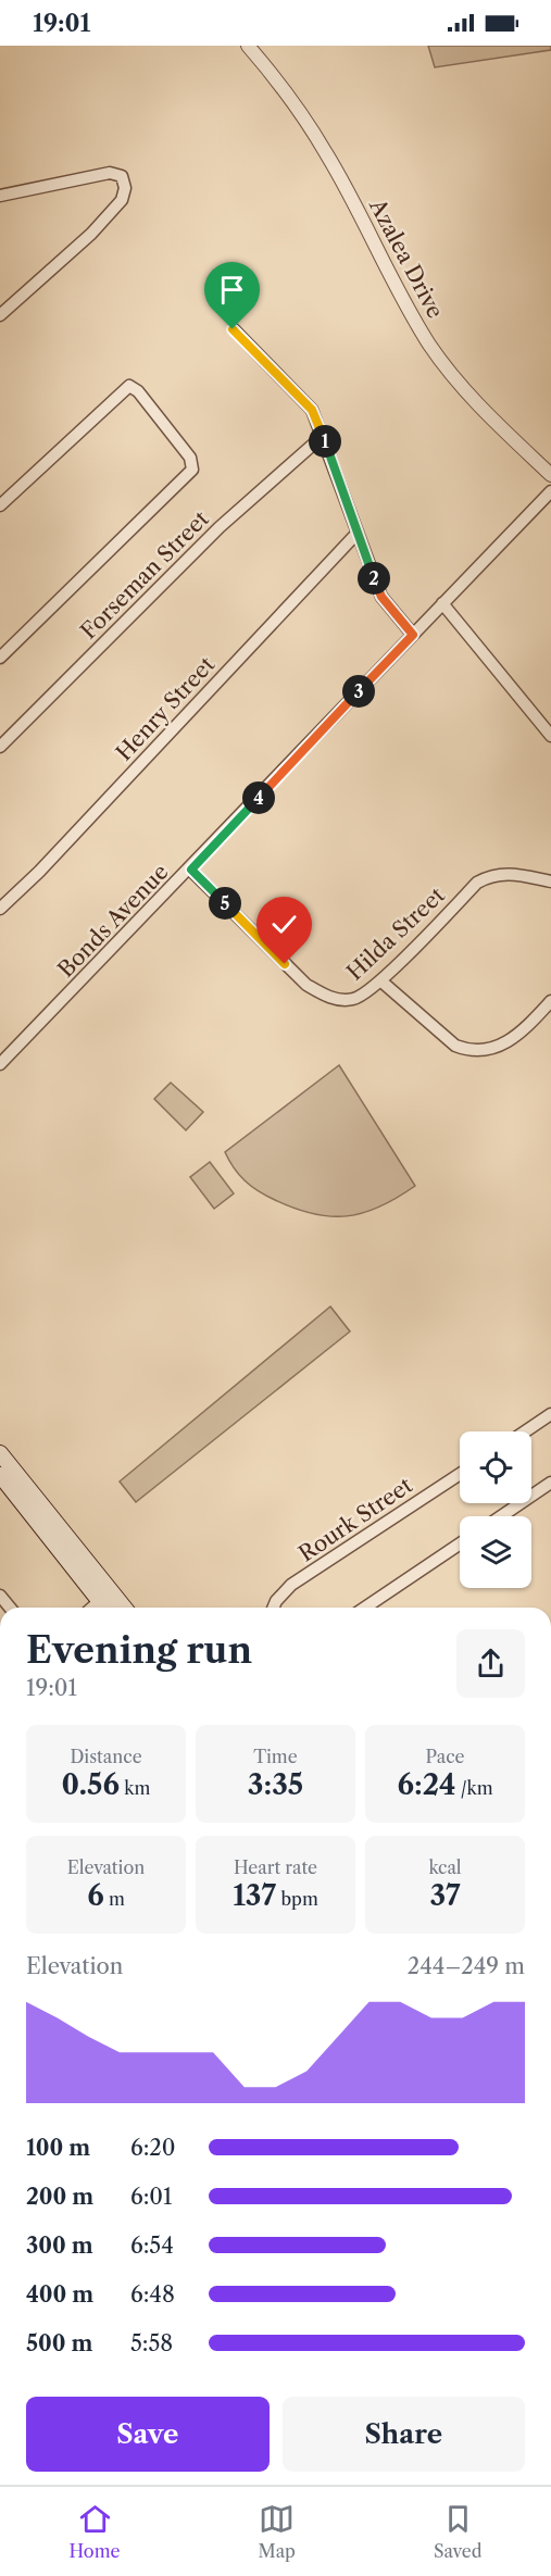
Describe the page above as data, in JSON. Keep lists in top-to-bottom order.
{
  "streets": {
    "street": [
      "Azalea Drive",
      "Forseman Street",
      "Henry Street",
      "Bonds Avenue",
      "Hilda Street",
      "Rourk Street"
    ]
  },
  "crossings": [
    ["Bonds Avenue", "Hilda Street"]
  ],
  "page": {
    "status": "19:01",
    "pins": [
      "1",
      "2",
      "3",
      "4",
      "5"
    ],
    "heading": ["Evening run", "19:01"],
    "stats": [
      ["Distance", "0.56 km"],
      ["Time", "3:35"],
      ["Pace", "6:24 /km"],
      ["Elevation", "6 m"],
      ["Heart rate", "137 bpm"],
      ["kcal", "37"]
    ],
    "chart": ["Elevation", "244–249 m"],
    "list": [
      {
        "name": "100 m",
        "note": "6:20"
      },
      {
        "name": "200 m",
        "note": "6:01"
      },
      {
        "name": "300 m",
        "note": "6:54"
      },
      {
        "name": "400 m",
        "note": "6:48"
      },
      {
        "name": "500 m",
        "note": "5:58"
      }
    ],
    "buttons": ["Save", "Share"],
    "tabs": ["Home", "Map", "Saved"]
  }
}
